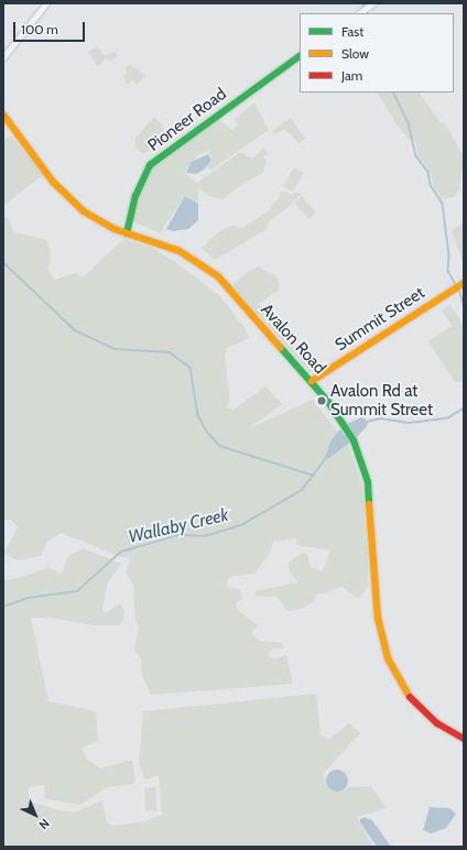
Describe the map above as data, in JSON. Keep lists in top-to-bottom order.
{
  "streets": {
    "street": ["Pioneer Road", "Summit Street", "Avalon Road"]
  },
  "crossings": [
    ["Pioneer Road", "Avalon Road"],
    ["Summit Street", "Avalon Road"]
  ],
  "water": ["Wallaby Creek"],
  "places": ["Avalon Rd at Summit Street"],
  "legend": ["Fast", "Slow", "Jam"],
  "scale_bar": "100 m",
  "north": "bottom right"
}
